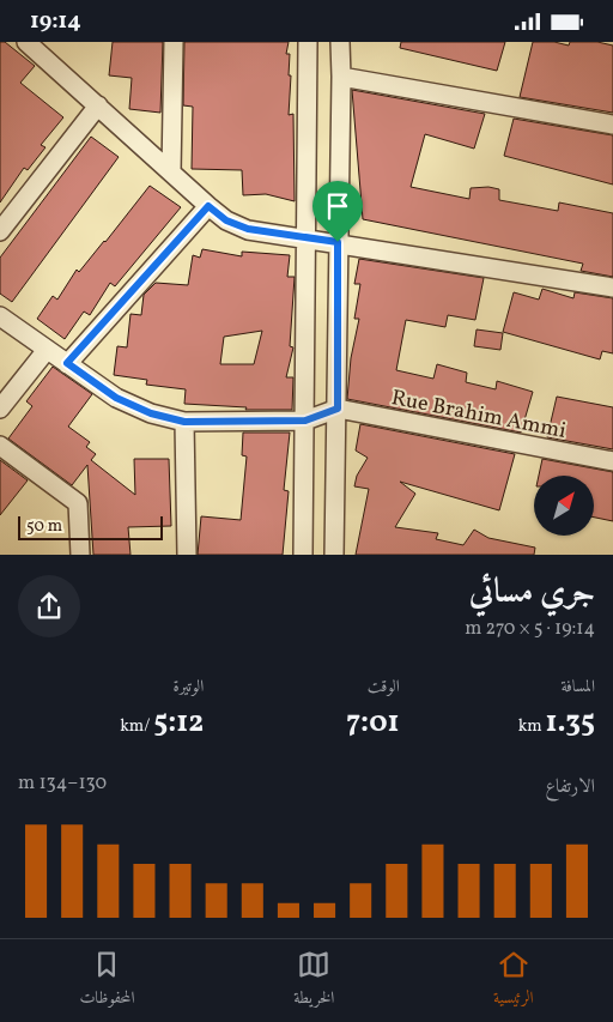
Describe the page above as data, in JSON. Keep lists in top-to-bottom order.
{
  "streets": {
    "street": ["Rue Brahim Ammi"]
  },
  "scale_bar": "50 m",
  "north": "top right",
  "page": {
    "status": "19:14",
    "scale": "50 m",
    "heading": ["جري مسائي", "19:14 · 5 × 270 m"],
    "stats": [
      ["المسافة", "1.35 km"],
      ["الوقت", "7:01"],
      ["الوتيرة", "5:12 /km"]
    ],
    "chart": ["الارتفاع", "130–134 m"],
    "tabs": ["الرئيسية", "الخريطة", "المحفوظات"]
  }
}
